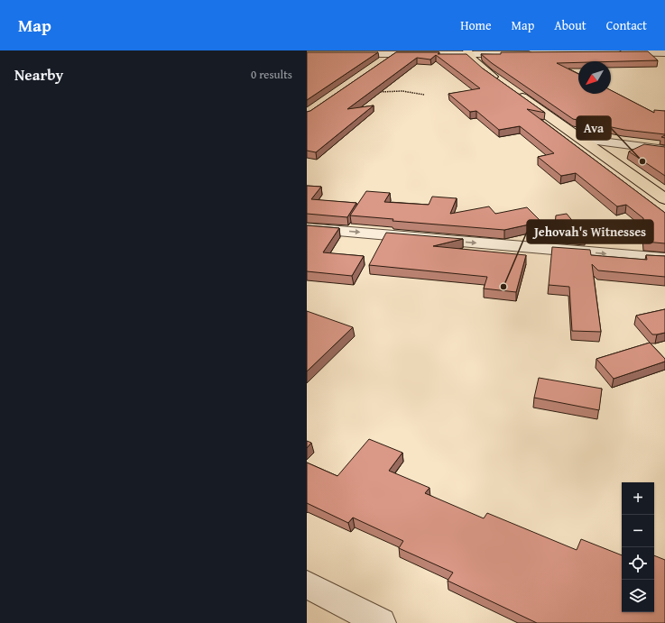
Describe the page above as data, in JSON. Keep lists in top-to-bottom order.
{
  "places": ["Ava", "Jehovah's Witnesses"],
  "north": "bottom left",
  "page": {
    "header": "Map",
    "nav": [
      "Home",
      "Map",
      "About",
      "Contact"
    ],
    "heading": ["Nearby", "0 results"],
    "map_buttons": ["+", "−"]
  }
}
